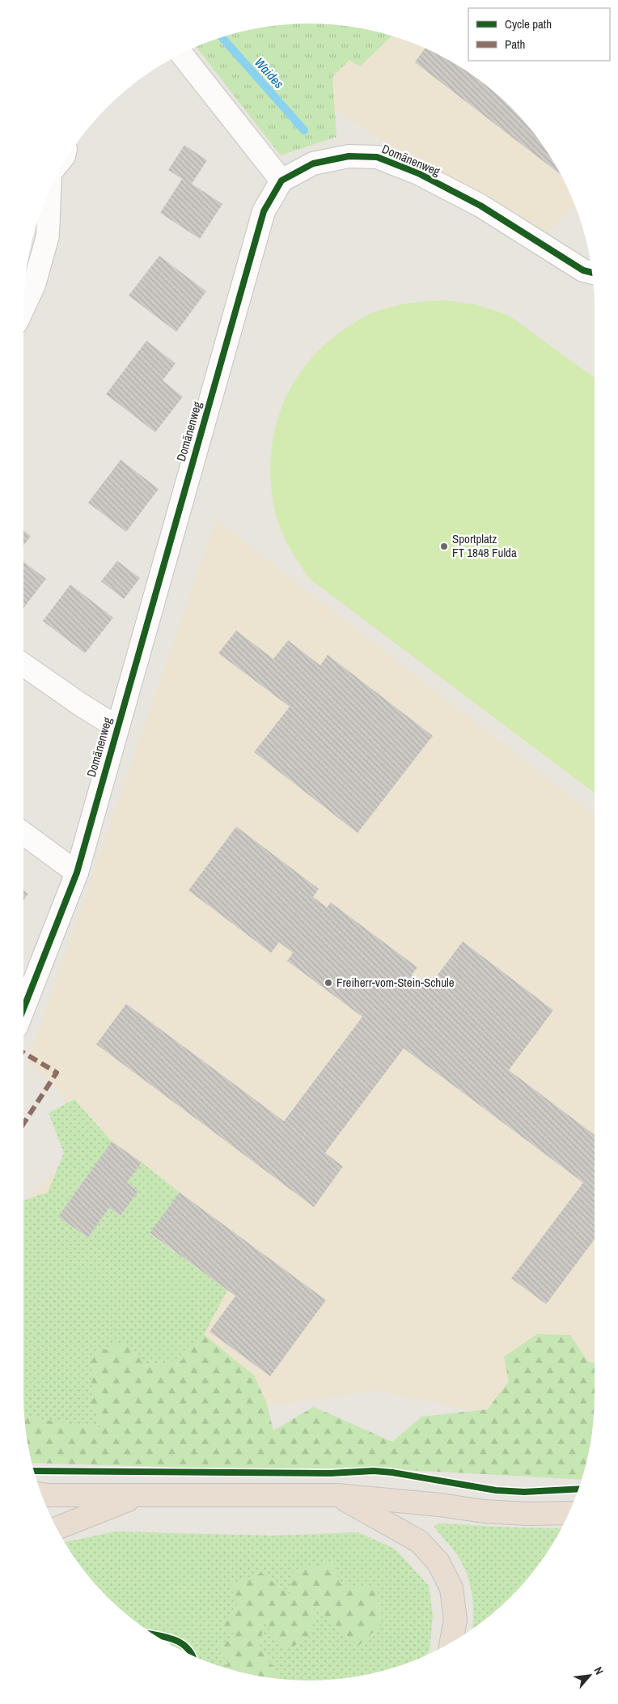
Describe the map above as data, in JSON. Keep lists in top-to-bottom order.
{
  "streets": {
    "street": ["Domänenweg"]
  },
  "water": ["Waides"],
  "places": ["Sportplatz FT 1848 Fulda", "Freiherr-vom-Stein-Schule"],
  "legend": ["Cycle path", "Path"],
  "north": "top right"
}
